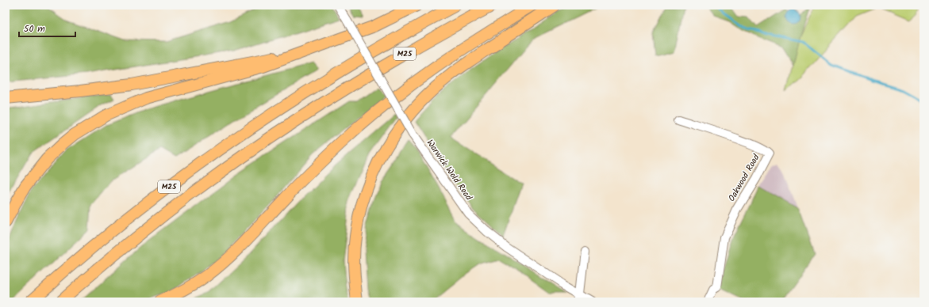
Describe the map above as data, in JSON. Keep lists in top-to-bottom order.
{
  "streets": {
    "highway": ["M25"],
    "street": ["Warwick Wold Road", "Oakwood Road"]
  },
  "scale_bar": "50 m"
}
